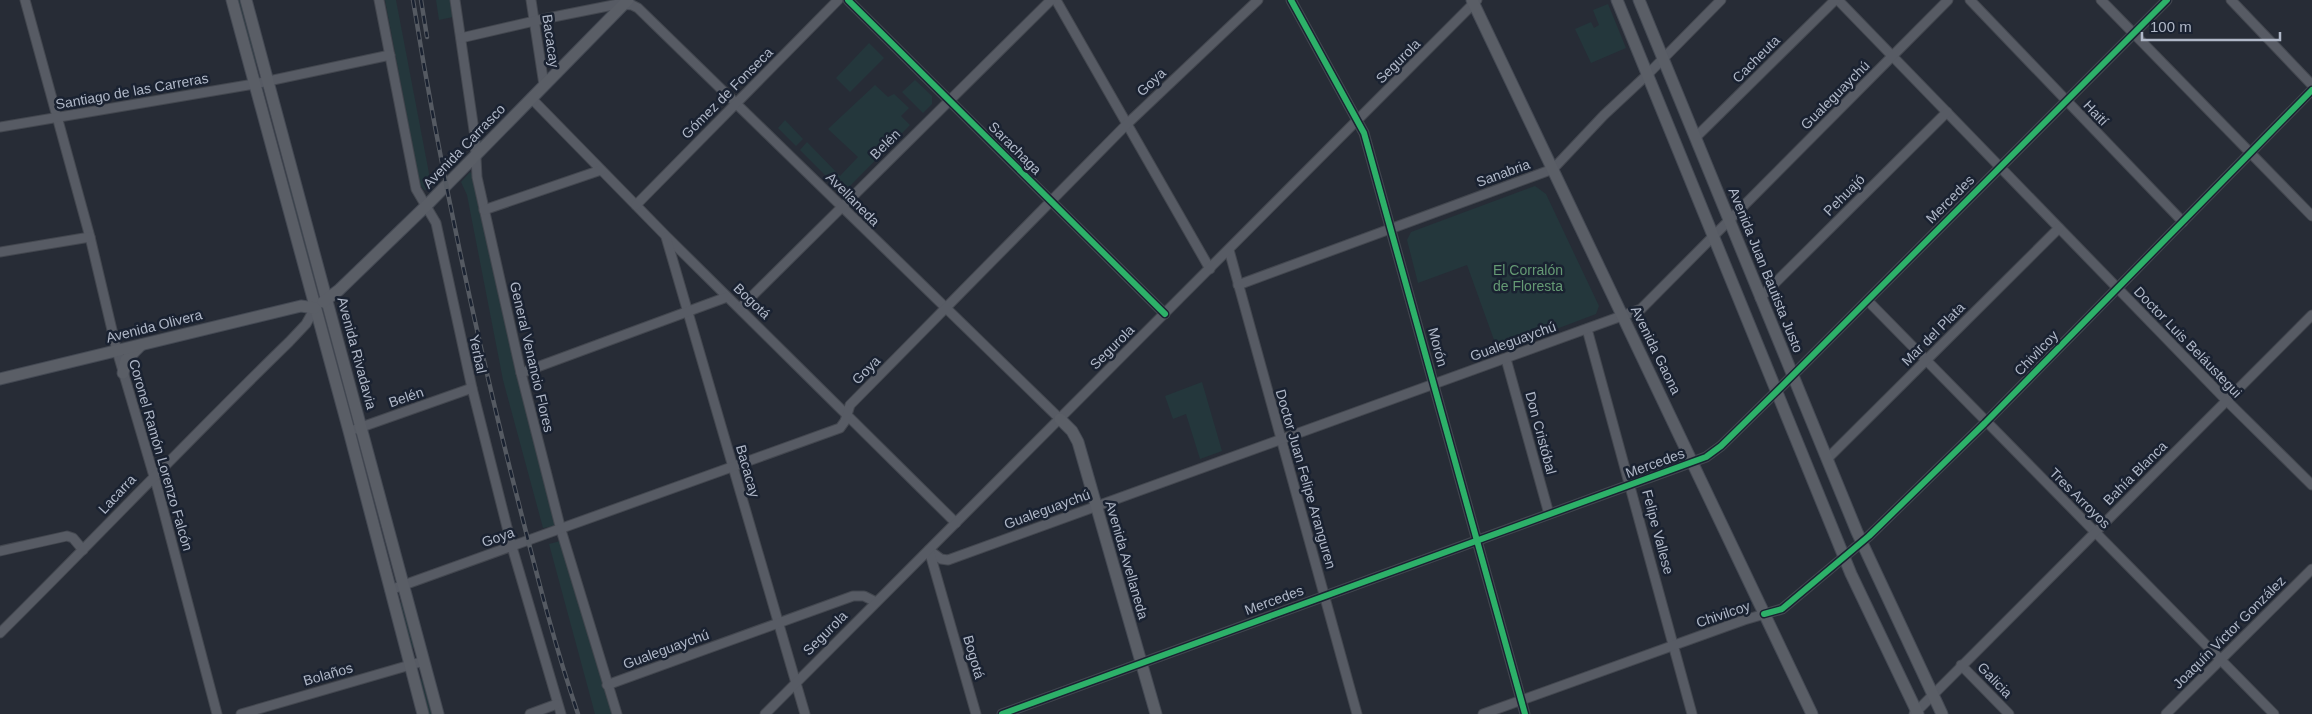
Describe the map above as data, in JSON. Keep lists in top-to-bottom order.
{
  "streets": {
    "main road": [
      "Avenida Carrasco",
      "Avenida Juan Bautista Justo",
      "Avenida Olivera",
      "Avenida Gaona",
      "Avenida Rivadavia",
      "Avenida Avellaneda"
    ],
    "street": [
      "Bacacay",
      "Cacheuta",
      "Segurola",
      "Goya",
      "Santiago de las Carreras",
      "Gómez de Fonseca",
      "Gualeguaychú",
      "Haití",
      "Belén",
      "Sarachaga",
      "Sanabria",
      "Pehuajó",
      "Avellaneda",
      "Mercedes",
      "Bogotá",
      "Mar del Plata",
      "Doctor Luis Beláustegui",
      "Morón",
      "Chivilcoy",
      "Yerbal",
      "General Venancio Flores",
      "Don Cristóbal",
      "Coronel Ramón Lorenzo Falcón",
      "Bahía Blanca",
      "Doctor Juan Felipe Aranguren",
      "Lacarra",
      "Tres Arroyos",
      "Felipe Vallese",
      "Joaquín Victor González",
      "Bolaños",
      "Galicia"
    ]
  },
  "crossings": [
    ["Bacacay", "Segurola"],
    ["Bacacay", "Goya"],
    ["Bacacay", "Gualeguaychú"],
    ["Bacacay", "Avenida Carrasco"],
    ["Bacacay", "Bogotá"],
    ["Cacheuta", "Avenida Juan Bautista Justo"],
    ["Cacheuta", "Doctor Luis Beláustegui"],
    ["Segurola", "Gualeguaychú"],
    ["Segurola", "Sarachaga"],
    ["Segurola", "Avellaneda"],
    ["Segurola", "Bogotá"],
    ["Segurola", "Morón"],
    ["Segurola", "Avenida Gaona"],
    ["Segurola", "Doctor Juan Felipe Aranguren"],
    ["Segurola", "Avenida Avellaneda"],
    ["Goya", "Sarachaga"],
    ["Goya", "Avellaneda"],
    ["Goya", "Bogotá"],
    ["Goya", "Avenida Rivadavia"],
    ["Goya", "Yerbal"],
    ["Goya", "General Venancio Flores"],
    ["Santiago de las Carreras", "Avenida Rivadavia"],
    ["Santiago de las Carreras", "Yerbal"],
    ["Santiago de las Carreras", "Coronel Ramón Lorenzo Falcón"],
    ["Gómez de Fonseca", "Avellaneda"],
    ["Gómez de Fonseca", "Bogotá"],
    ["Gualeguaychú", "Avenida Juan Bautista Justo"],
    ["Gualeguaychú", "Bogotá"],
    ["Gualeguaychú", "Doctor Luis Beláustegui"],
    ["Gualeguaychú", "Morón"],
    ["Gualeguaychú", "Avenida Gaona"],
    ["Gualeguaychú", "General Venancio Flores"],
    ["Gualeguaychú", "Don Cristóbal"],
    ["Gualeguaychú", "Doctor Juan Felipe Aranguren"],
    ["Gualeguaychú", "Felipe Vallese"],
    ["Gualeguaychú", "Avenida Avellaneda"],
    ["Haití", "Mercedes"],
    ["Haití", "Chivilcoy"],
    ["Belén", "Sarachaga"],
    ["Belén", "Avellaneda"],
    ["Belén", "Bogotá"],
    ["Belén", "Avenida Rivadavia"],
    ["Belén", "Yerbal"],
    ["Avenida Carrasco", "Avellaneda"],
    ["Avenida Carrasco", "Bogotá"],
    ["Avenida Carrasco", "Avenida Olivera"],
    ["Avenida Carrasco", "Avenida Rivadavia"],
    ["Avenida Carrasco", "Yerbal"],
    ["Avenida Carrasco", "General Venancio Flores"],
    ["Avenida Carrasco", "Lacarra"],
    ["Sanabria", "Avenida Juan Bautista Justo"],
    ["Sanabria", "Morón"],
    ["Sanabria", "Avenida Gaona"],
    ["Sanabria", "Doctor Juan Felipe Aranguren"],
    ["Pehuajó", "Avenida Juan Bautista Justo"],
    ["Pehuajó", "Doctor Luis Beláustegui"],
    ["Avellaneda", "Avenida Avellaneda"],
    ["Mercedes", "Avenida Juan Bautista Justo"],
    ["Mercedes", "Doctor Luis Beláustegui"],
    ["Mercedes", "Morón"],
    ["Mercedes", "Avenida Gaona"],
    ["Mercedes", "Don Cristóbal"],
    ["Mercedes", "Doctor Juan Felipe Aranguren"],
    ["Mercedes", "Tres Arroyos"],
    ["Mercedes", "Felipe Vallese"],
    ["Mercedes", "Avenida Avellaneda"],
    ["Avenida Juan Bautista Justo", "Mar del Plata"],
    ["Avenida Juan Bautista Justo", "Chivilcoy"],
    ["Avenida Juan Bautista Justo", "Bahía Blanca"],
    ["Avenida Olivera", "Avenida Rivadavia"],
    ["Avenida Olivera", "Coronel Ramón Lorenzo Falcón"],
    ["Avenida Olivera", "Lacarra"],
    ["Mar del Plata", "Doctor Luis Beláustegui"],
    ["Mar del Plata", "Tres Arroyos"],
    ["Doctor Luis Beláustegui", "Chivilcoy"],
    ["Doctor Luis Beláustegui", "Bahía Blanca"],
    ["Morón", "Chivilcoy"],
    ["Avenida Gaona", "Chivilcoy"],
    ["Avenida Rivadavia", "Lacarra"],
    ["Avenida Rivadavia", "Bolaños"],
    ["Chivilcoy", "Tres Arroyos"],
    ["Chivilcoy", "Felipe Vallese"],
    ["Coronel Ramón Lorenzo Falcón", "Lacarra"],
    ["Bahía Blanca", "Tres Arroyos"],
    ["Bahía Blanca", "Galicia"],
    ["Tres Arroyos", "Joaquín Victor González"]
  ],
  "parks": ["El Corralón de Floresta"],
  "scale_bar": "100 m"
}
